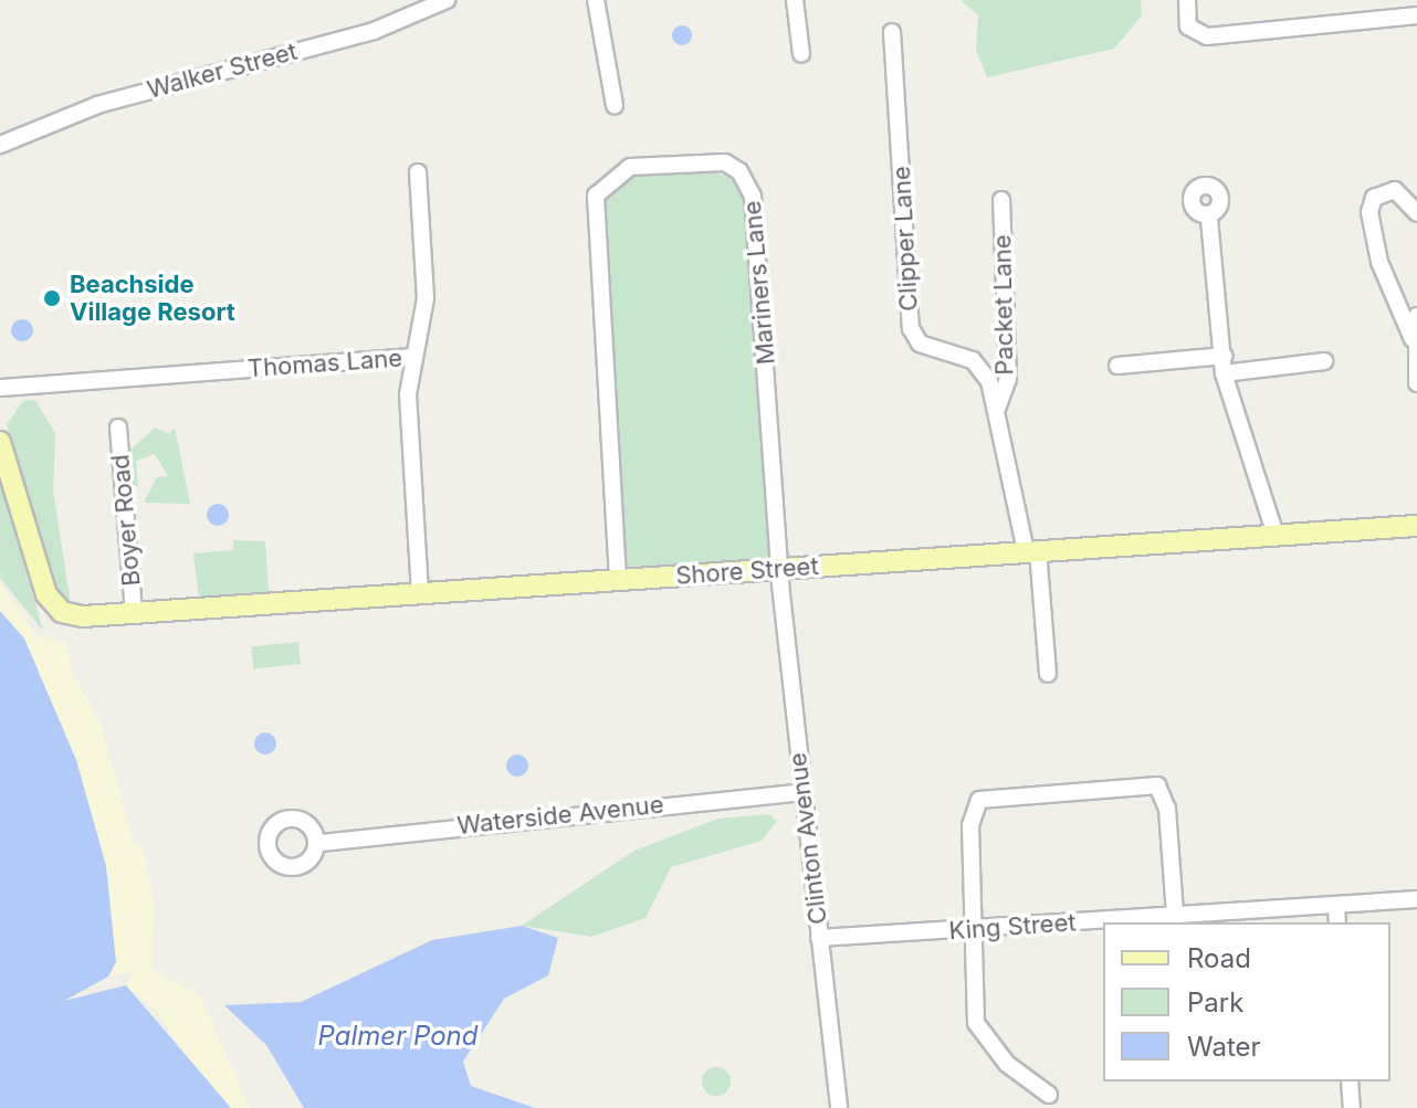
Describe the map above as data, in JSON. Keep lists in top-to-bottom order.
{
  "streets": {
    "main road": ["Shore Street"],
    "street": [
      "Walker Street",
      "Clipper Lane",
      "Mariners Lane",
      "Packet Lane",
      "Thomas Lane",
      "Boyer Road",
      "Waterside Avenue",
      "Clinton Avenue",
      "King Street"
    ]
  },
  "crossings": [
    ["Clipper Lane", "Packet Lane"],
    ["Clipper Lane", "Shore Street"],
    ["Mariners Lane", "Shore Street"],
    ["Mariners Lane", "Clinton Avenue"],
    ["Thomas Lane", "Shore Street"],
    ["Boyer Road", "Shore Street"],
    ["Shore Street", "Clinton Avenue"],
    ["Waterside Avenue", "Clinton Avenue"],
    ["Clinton Avenue", "King Street"]
  ],
  "water": ["Palmer Pond"],
  "places": ["Beachside Village Resort"],
  "legend": ["Road", "Park", "Water"]
}
